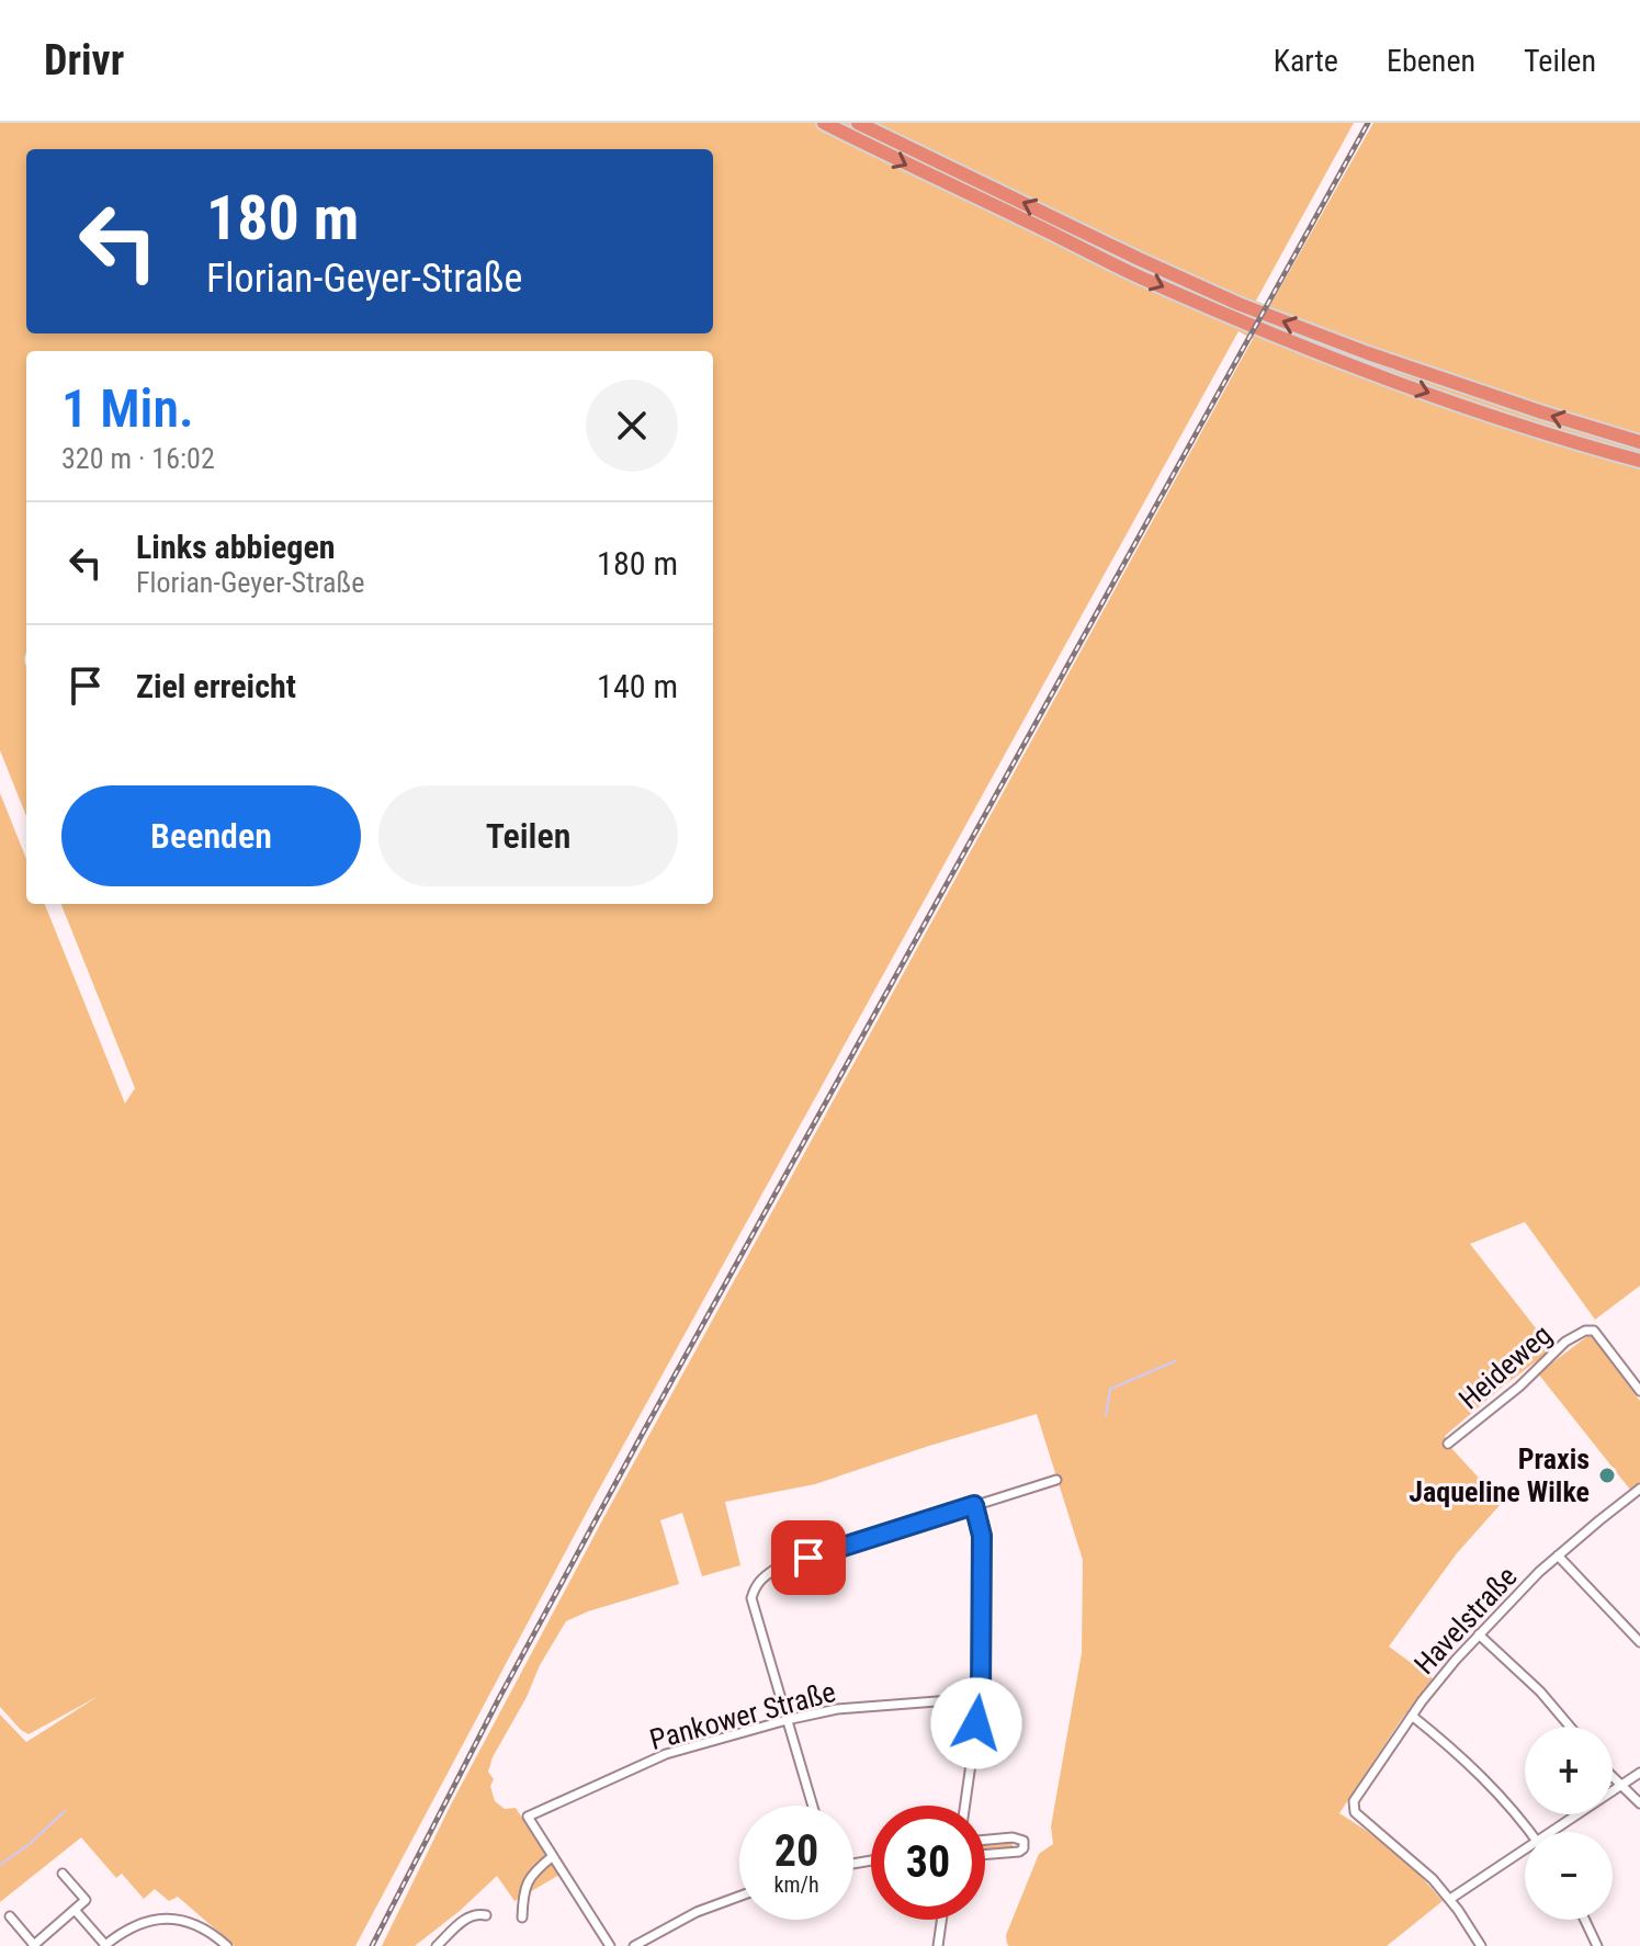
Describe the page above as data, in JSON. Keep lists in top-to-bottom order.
{
  "streets": {
    "street": ["Heideweg", "Havelstraße", "Pankower Straße"]
  },
  "places": ["Praxis Jaqueline Wilke"],
  "page": {
    "header": "Drivr",
    "nav": ["Karte", "Ebenen", "Teilen"],
    "turn": ["180 m", "Florian-Geyer-Straße"],
    "heading": ["1 Min.", "320 m · 16:02"],
    "list": [
      {
        "name": "Links abbiegen",
        "note": "Florian-Geyer-Straße",
        "value": "180 m"
      },
      {
        "name": "Ziel erreicht",
        "value": "140 m"
      }
    ],
    "buttons": ["Beenden", "Teilen"],
    "map_buttons": ["+", "−"],
    "speed": "20 km/h",
    "limit": "30"
  }
}
